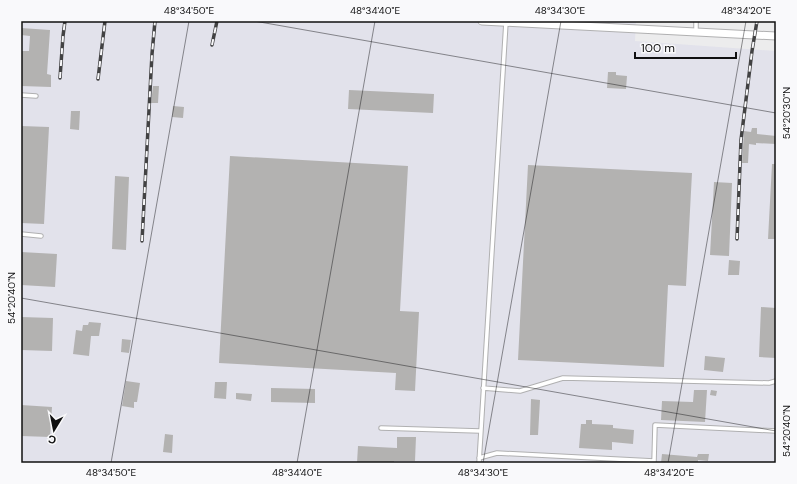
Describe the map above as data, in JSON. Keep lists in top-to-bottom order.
{
  "scale_bar": "100 m",
  "north": "bottom",
  "coordinates": [
    "48°34'50\"E",
    "48°34'40\"E",
    "48°34'30\"E",
    "48°34'20\"E",
    "54°20'30\"N",
    "54°20'40\"N"
  ]
}
